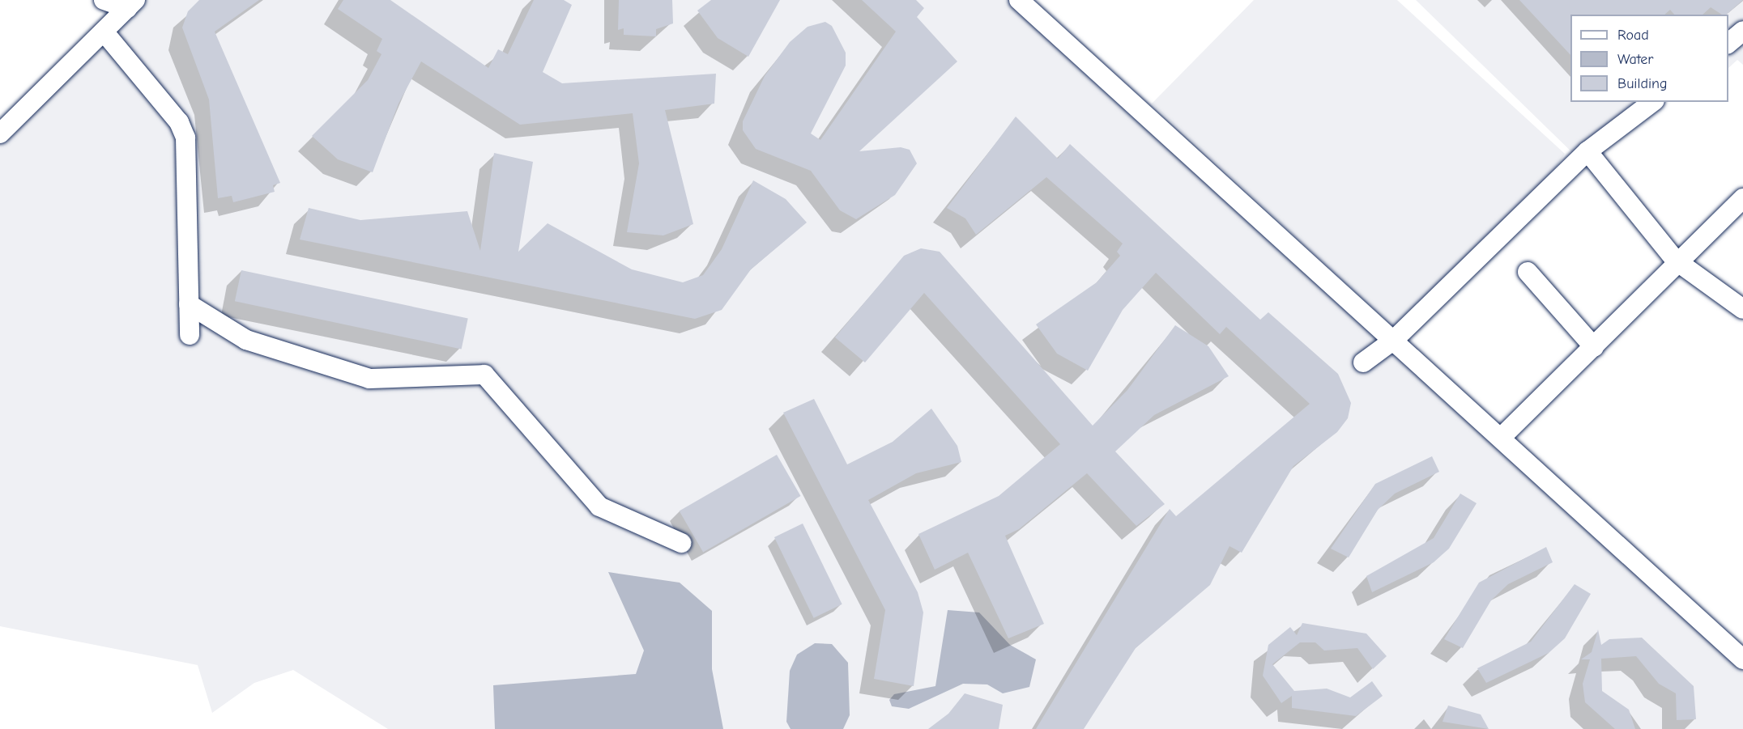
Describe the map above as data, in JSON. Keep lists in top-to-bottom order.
{
  "legend": ["Road", "Water", "Building"]
}
